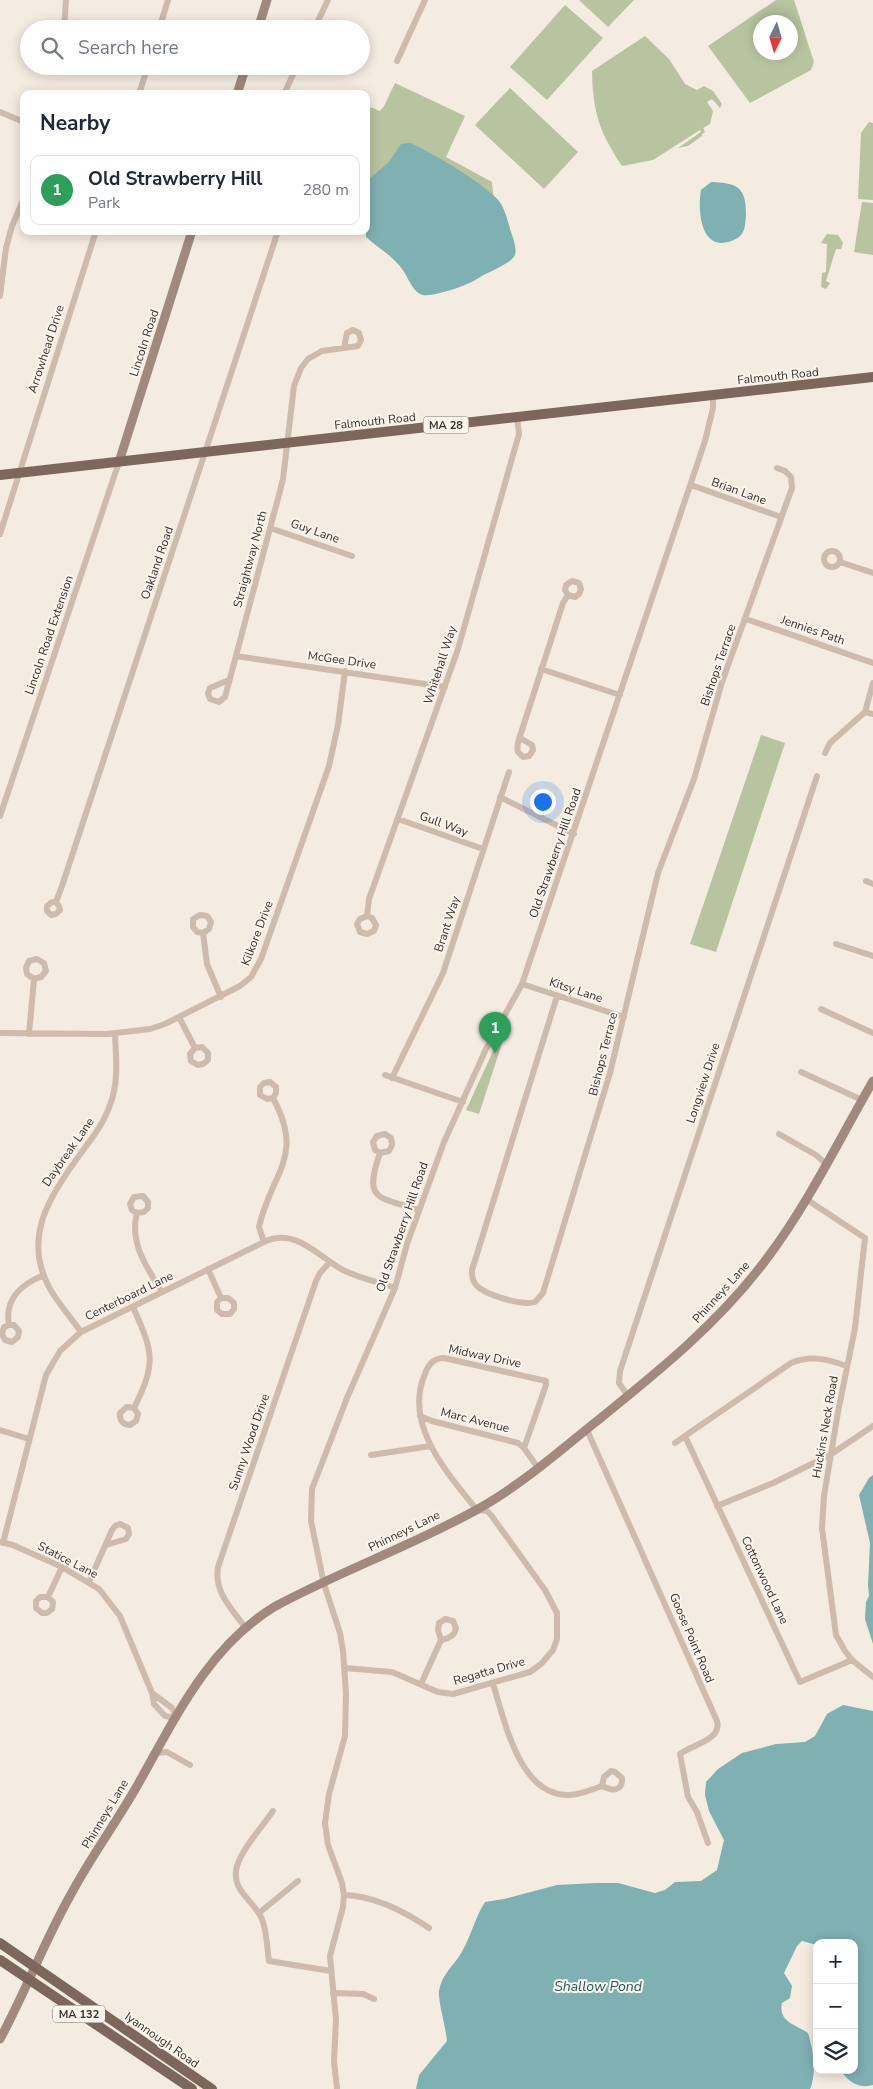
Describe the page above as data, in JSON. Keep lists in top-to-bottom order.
{
  "streets": {
    "main road": [
      "Lincoln Road",
      "Falmouth Road",
      "MA 28",
      "Phinneys Lane",
      "MA 132",
      "Iyannough Road"
    ],
    "street": [
      "Arrowhead Drive",
      "Brian Lane",
      "Guy Lane",
      "Straightway North",
      "Oakland Road",
      "Jennies Path",
      "Lincoln Road Extension",
      "McGee Drive",
      "Whitehall Way",
      "Bishops Terrace",
      "Gull Way",
      "Old Strawberry Hill Road",
      "Brant Way",
      "Kilkore Drive",
      "Kitsy Lane",
      "Longview Drive",
      "Daybreak Lane",
      "Centerboard Lane",
      "Midway Drive",
      "Marc Avenue",
      "Huckins Neck Road",
      "Sunny Wood Drive",
      "Statice Lane",
      "Cottonwood Lane",
      "Goose Point Road",
      "Regatta Drive"
    ]
  },
  "crossings": [
    ["Lincoln Road", "Falmouth Road"],
    ["Lincoln Road", "Lincoln Road Extension"],
    ["Arrowhead Drive", "Falmouth Road"],
    ["Falmouth Road", "Straightway North"],
    ["Falmouth Road", "Oakland Road"],
    ["Falmouth Road", "Lincoln Road Extension"],
    ["Falmouth Road", "Whitehall Way"],
    ["Falmouth Road", "Old Strawberry Hill Road"],
    ["Brian Lane", "Bishops Terrace"],
    ["Brian Lane", "Old Strawberry Hill Road"],
    ["Guy Lane", "Straightway North"],
    ["Straightway North", "McGee Drive"],
    ["Jennies Path", "Bishops Terrace"],
    ["McGee Drive", "Whitehall Way"],
    ["McGee Drive", "Kilkore Drive"],
    ["Whitehall Way", "Gull Way"],
    ["Bishops Terrace", "Kitsy Lane"],
    ["Gull Way", "Brant Way"],
    ["Old Strawberry Hill Road", "Brant Way"],
    ["Old Strawberry Hill Road", "Kitsy Lane"],
    ["Old Strawberry Hill Road", "Phinneys Lane"],
    ["Old Strawberry Hill Road", "Centerboard Lane"],
    ["Old Strawberry Hill Road", "Regatta Drive"],
    ["Kilkore Drive", "Daybreak Lane"],
    ["Longview Drive", "Phinneys Lane"],
    ["Daybreak Lane", "Centerboard Lane"],
    ["Phinneys Lane", "Midway Drive"],
    ["Phinneys Lane", "Sunny Wood Drive"],
    ["Phinneys Lane", "Statice Lane"],
    ["Phinneys Lane", "Goose Point Road"],
    ["Phinneys Lane", "Regatta Drive"],
    ["Phinneys Lane", "Iyannough Road"],
    ["Centerboard Lane", "Sunny Wood Drive"],
    ["Centerboard Lane", "Statice Lane"],
    ["Midway Drive", "Marc Avenue"],
    ["Midway Drive", "Regatta Drive"],
    ["Huckins Neck Road", "Cottonwood Lane"]
  ],
  "water": ["Shallow Pond"],
  "north": "bottom",
  "page": {
    "search": "Search here",
    "heading": "Nearby",
    "list": [
      {
        "mark": "1",
        "name": "Old Strawberry Hill",
        "note": "Park",
        "value": "280 m"
      }
    ],
    "pins": "1",
    "map_buttons": ["+", "−"]
  }
}
